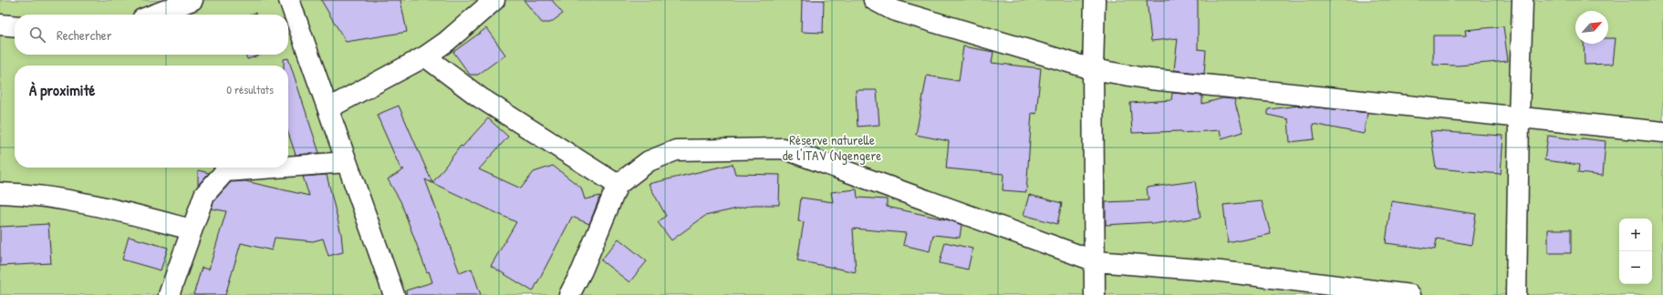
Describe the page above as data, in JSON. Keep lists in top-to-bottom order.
{
  "parks": ["Réserve naturelle de l'ITAV (Ngengere"],
  "north": "top right",
  "page": {
    "search": "Rechercher",
    "heading": ["À proximité", "0 résultats"],
    "map_buttons": ["+", "−"]
  }
}
